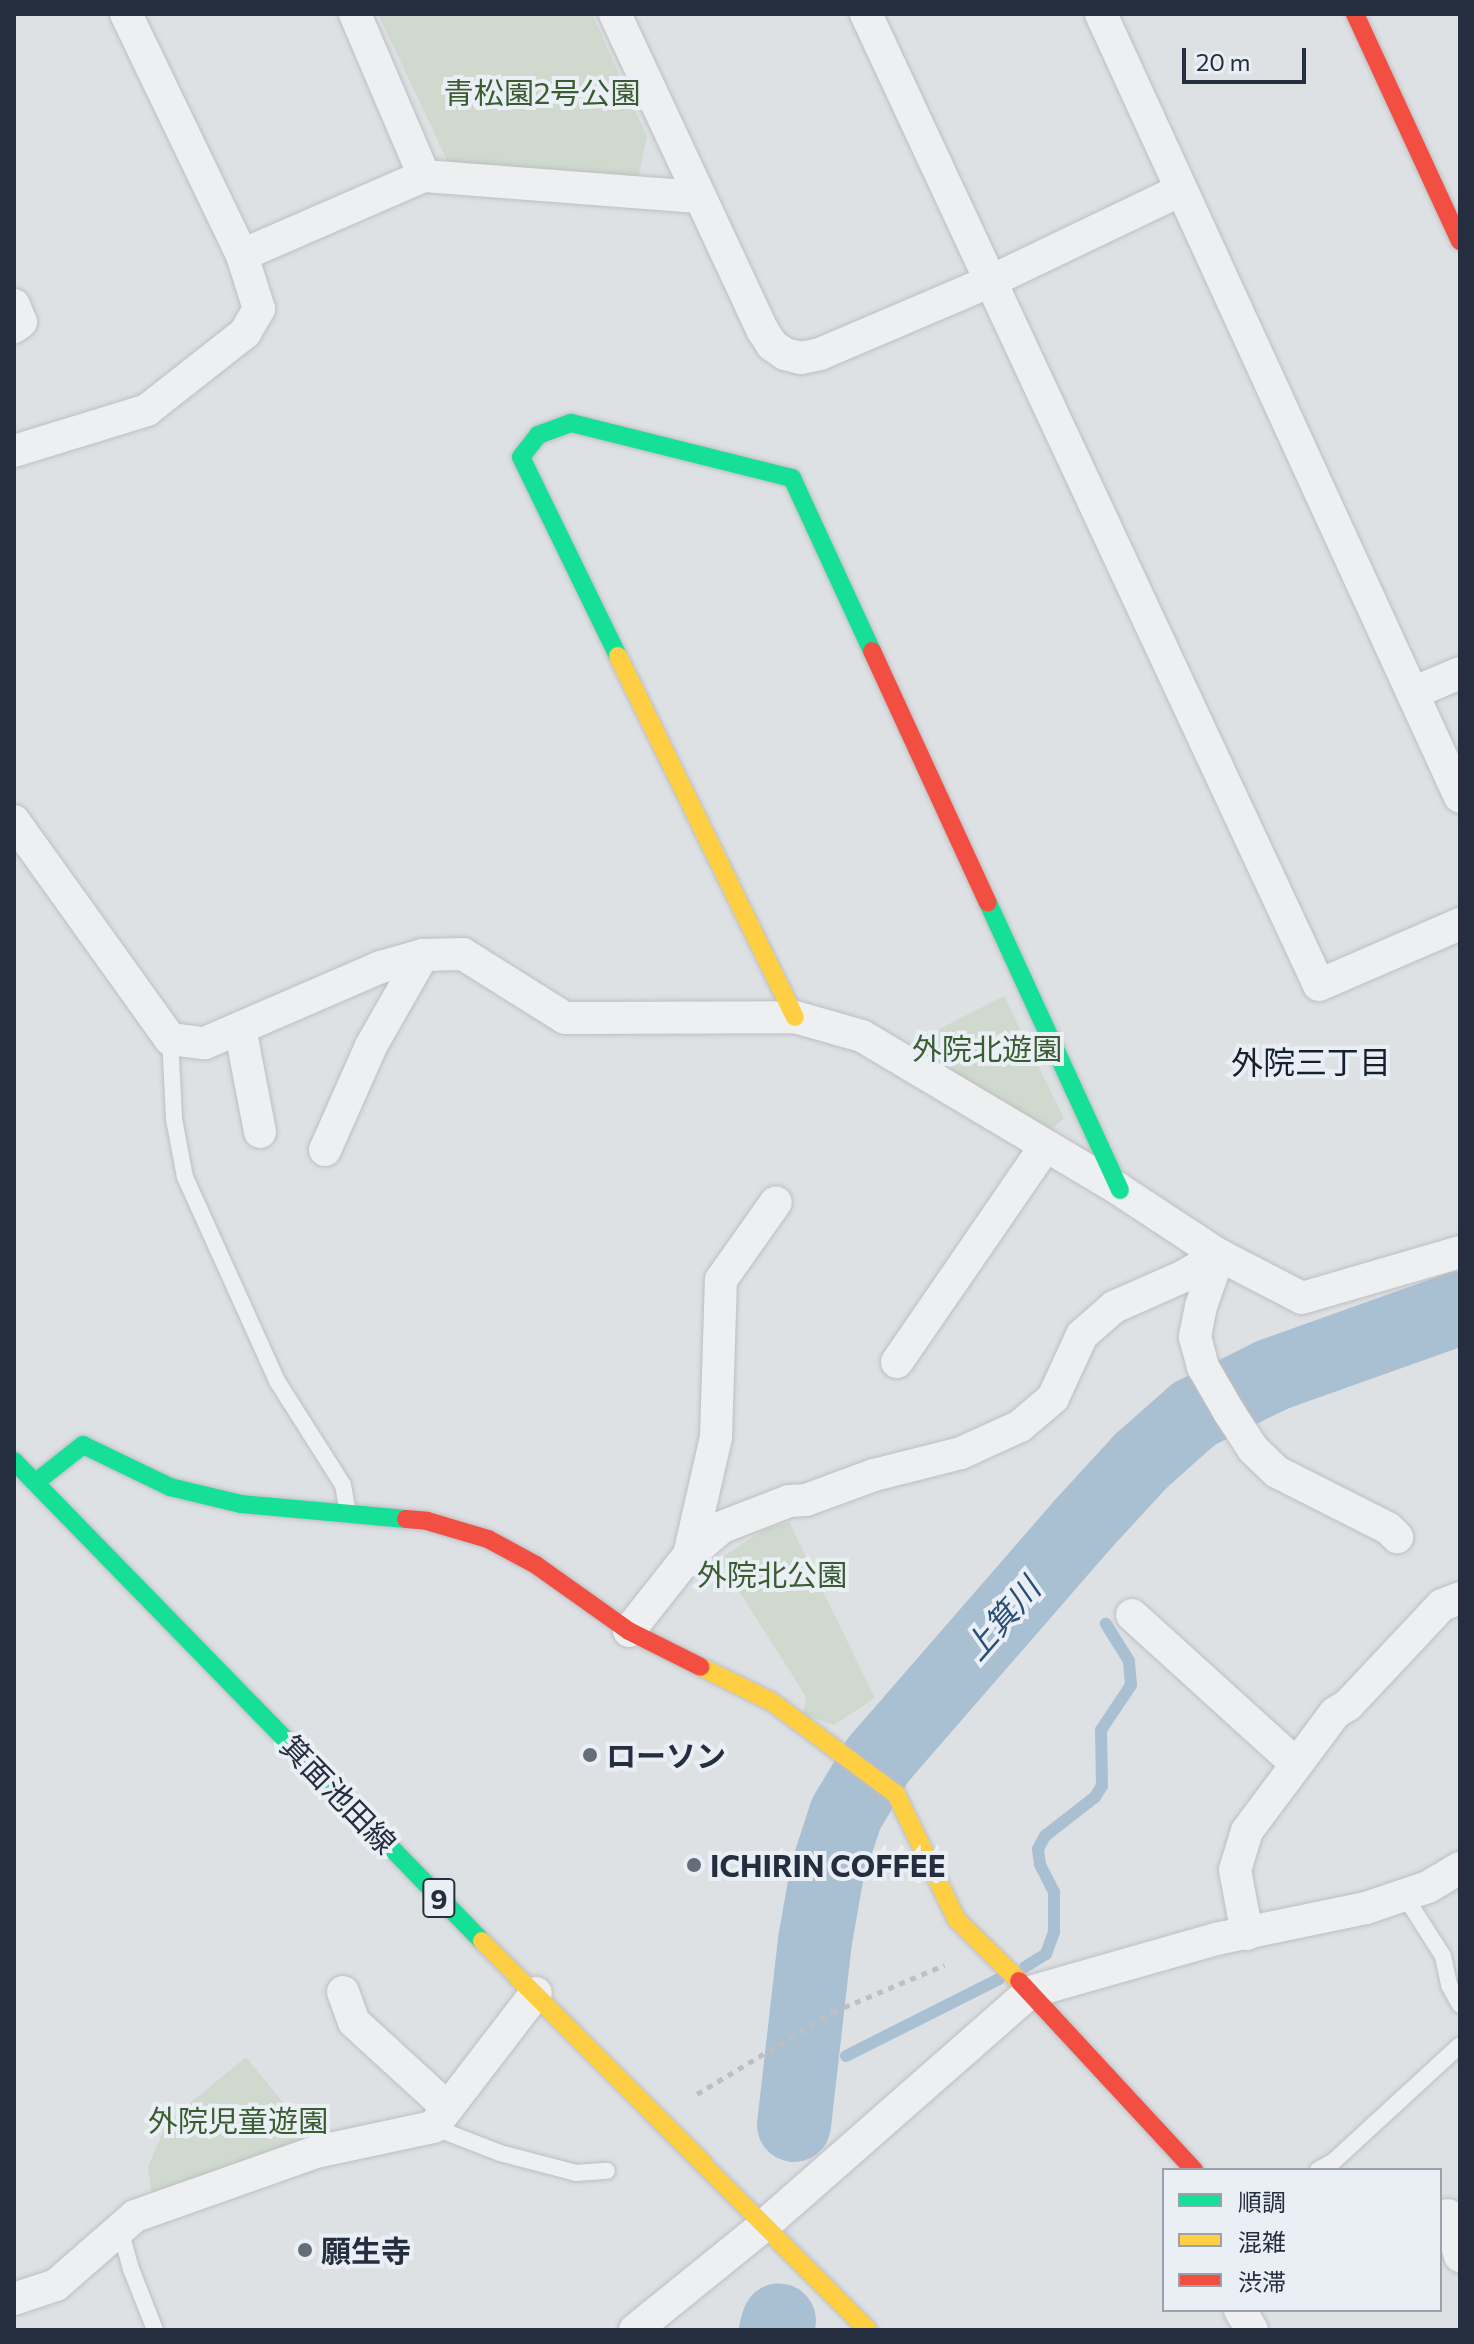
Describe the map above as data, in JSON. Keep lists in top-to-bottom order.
{
  "streets": {
    "street": ["箕面池田線", "9"]
  },
  "districts": ["外院三丁目"],
  "water": ["上箕川"],
  "parks": [
    "青松園2号公園",
    "外院北遊園",
    "外院北公園",
    "外院児童遊園"
  ],
  "places": ["ローソン", "ICHIRIN COFFEE", "願生寺"],
  "legend": ["順調", "混雑", "渋滞"],
  "scale_bar": "20 m"
}
